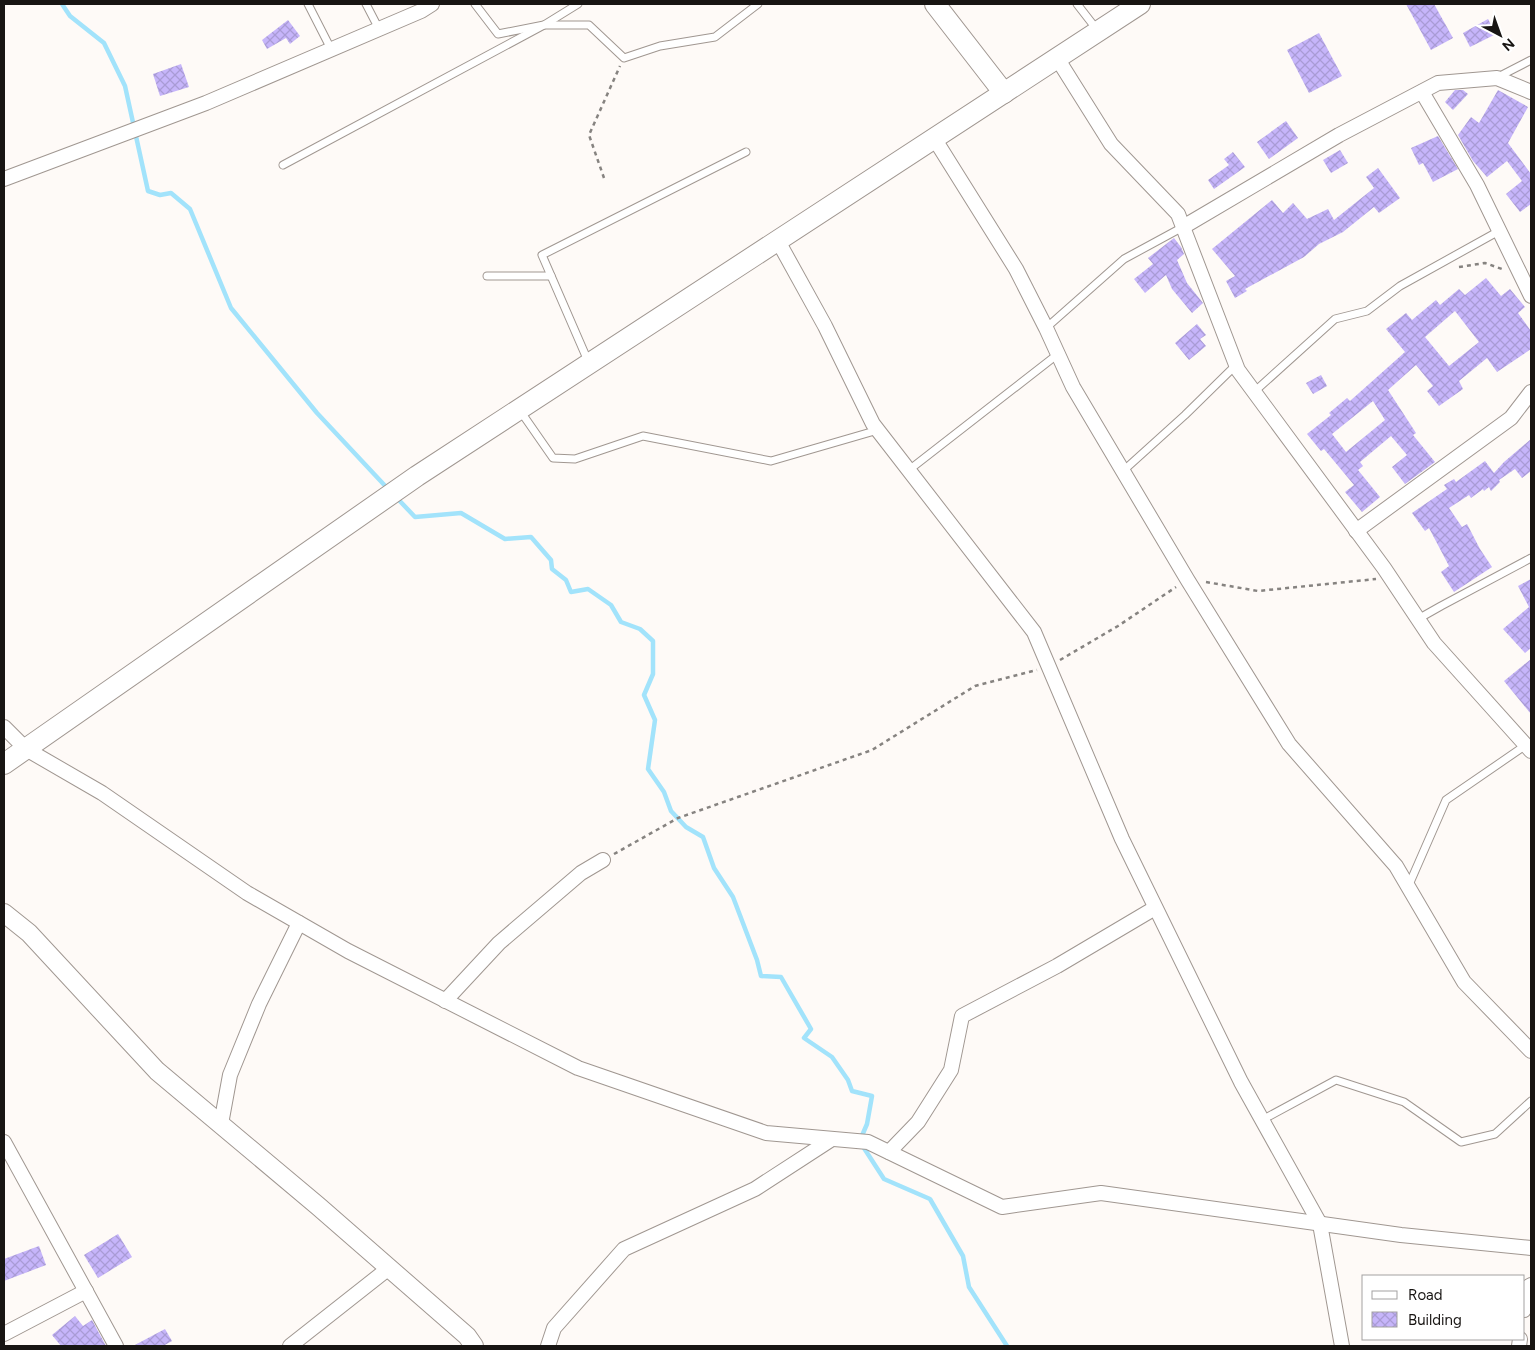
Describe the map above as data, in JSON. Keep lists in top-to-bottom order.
{
  "legend": ["Road", "Building"],
  "north": "bottom right"
}
